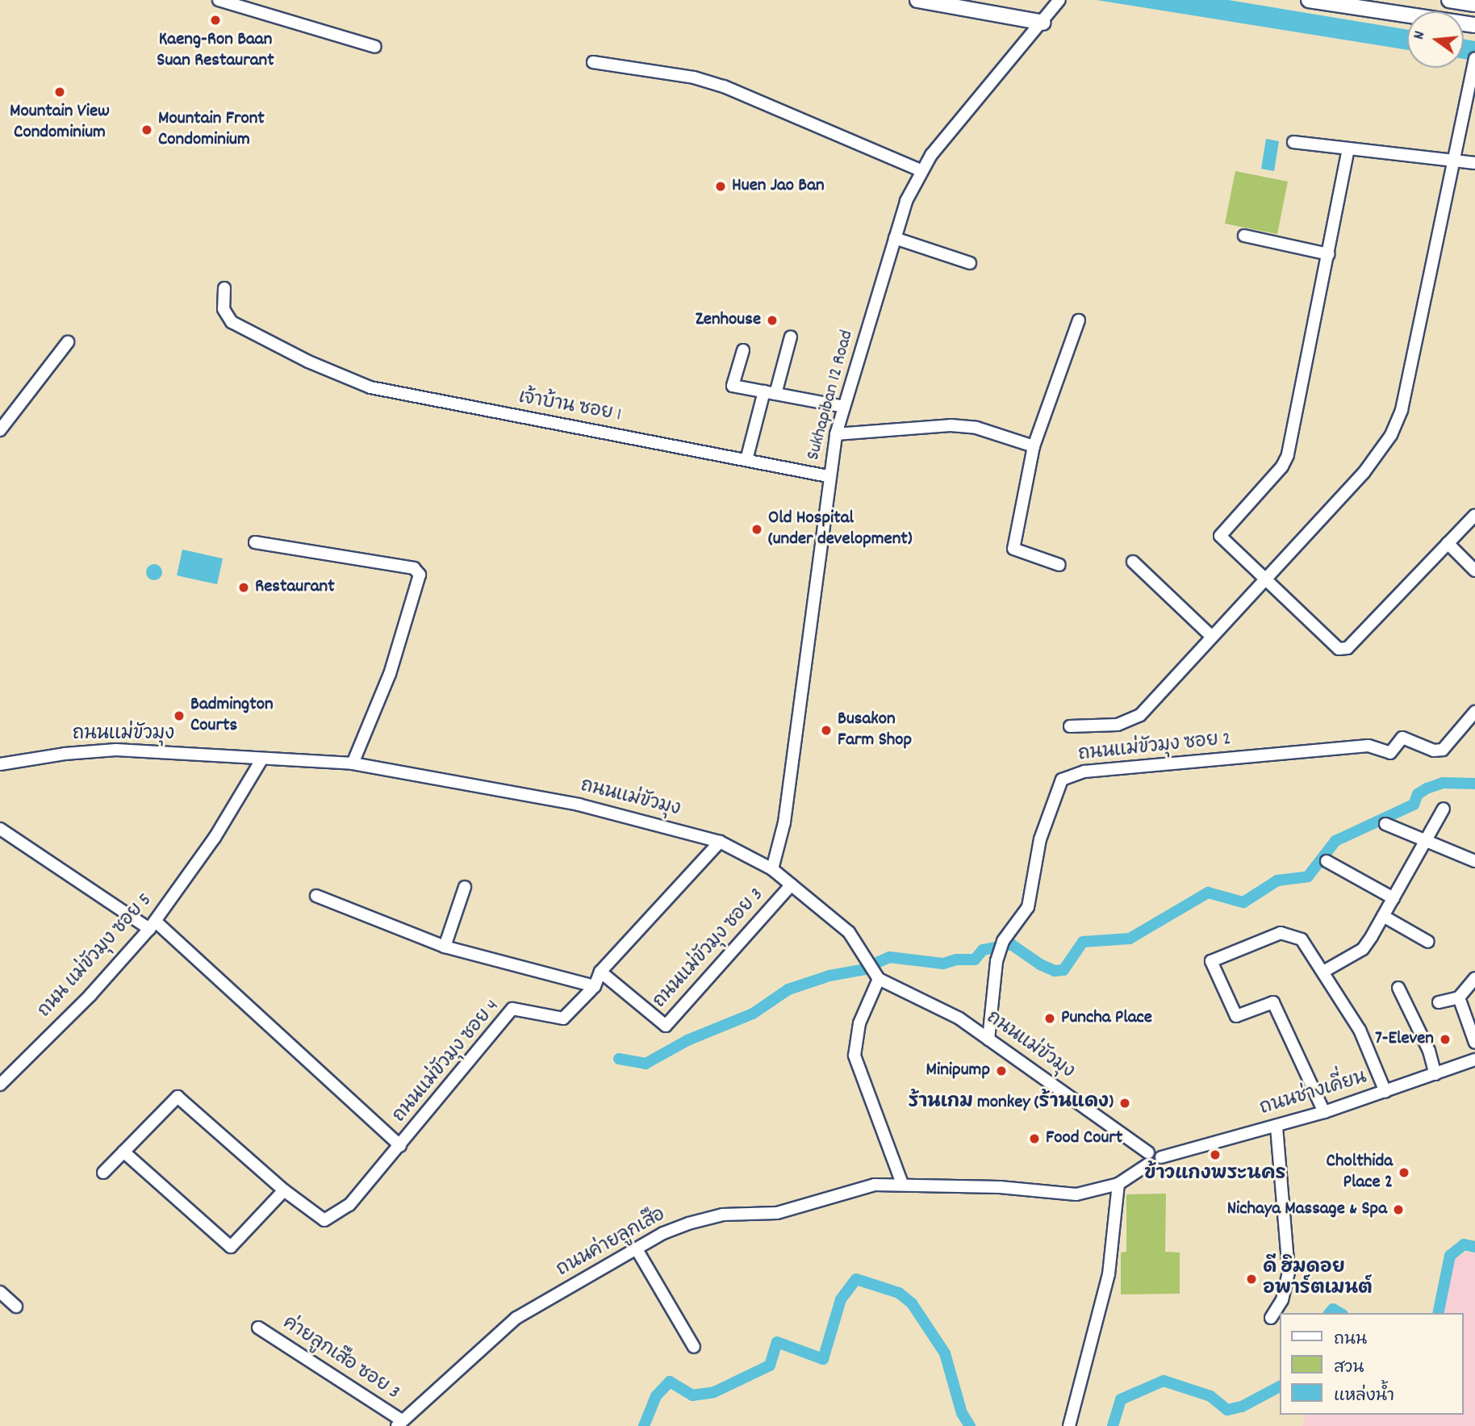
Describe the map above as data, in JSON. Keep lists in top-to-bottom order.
{
  "streets": {
    "street": [
      "Sukhapiban 12 Road",
      "เจ้าบ้าน ซอย 1",
      "ถนนแม่ขัวมุง",
      "ถนนแม่ขัวมุง ซอย 2",
      "ถนนแม่ขัวมุง ซอย 3",
      "ถนน แม่ขัวมุง ซอย 5",
      "ถนนแม่ขัวมุง ซอย 4",
      "ถนนช่างเคี่ยน",
      "ถนนค่ายลูกเสือ",
      "ค่ายลูกเสือ ซอย 3"
    ]
  },
  "crossings": [
    ["Sukhapiban 12 Road", "เจ้าบ้าน ซอย 1"],
    ["Sukhapiban 12 Road", "ถนนแม่ขัวมุง"],
    ["ถนนแม่ขัวมุง", "ถนนแม่ขัวมุง ซอย 2"],
    ["ถนนแม่ขัวมุง", "ถนนแม่ขัวมุง ซอย 3"],
    ["ถนนแม่ขัวมุง", "ถนน แม่ขัวมุง ซอย 5"],
    ["ถนนแม่ขัวมุง", "ถนนแม่ขัวมุง ซอย 4"],
    ["ถนนแม่ขัวมุง", "ถนนช่างเคี่ยน"],
    ["ถนนแม่ขัวมุง", "ถนนค่ายลูกเสือ"],
    ["ถนนแม่ขัวมุง ซอย 3", "ถนนแม่ขัวมุง ซอย 4"],
    ["ถนนค่ายลูกเสือ", "ค่ายลูกเสือ ซอย 3"]
  ],
  "places": [
    "Kaeng-Ron Baan Suan Restaurant",
    "Mountain View Condominium",
    "Mountain Front Condominium",
    "Huen Jao Ban",
    "Zenhouse",
    "Old Hospital (under development)",
    "Restaurant",
    "Badmington Courts",
    "Busakon Farm Shop",
    "Puncha Place",
    "7-Eleven",
    "Minipump",
    "ร้านเกม monkey (ร้านแดง)",
    "Food Court",
    "ข้าวแกงพระนคร",
    "Cholthida Place 2",
    "Nichaya Massage & Spa",
    "ดี ฮิมดอย อพาร์ตเมนต์"
  ],
  "legend": ["ถนน", "สวน", "แหล่งน้ำ"],
  "north": "left"
}
